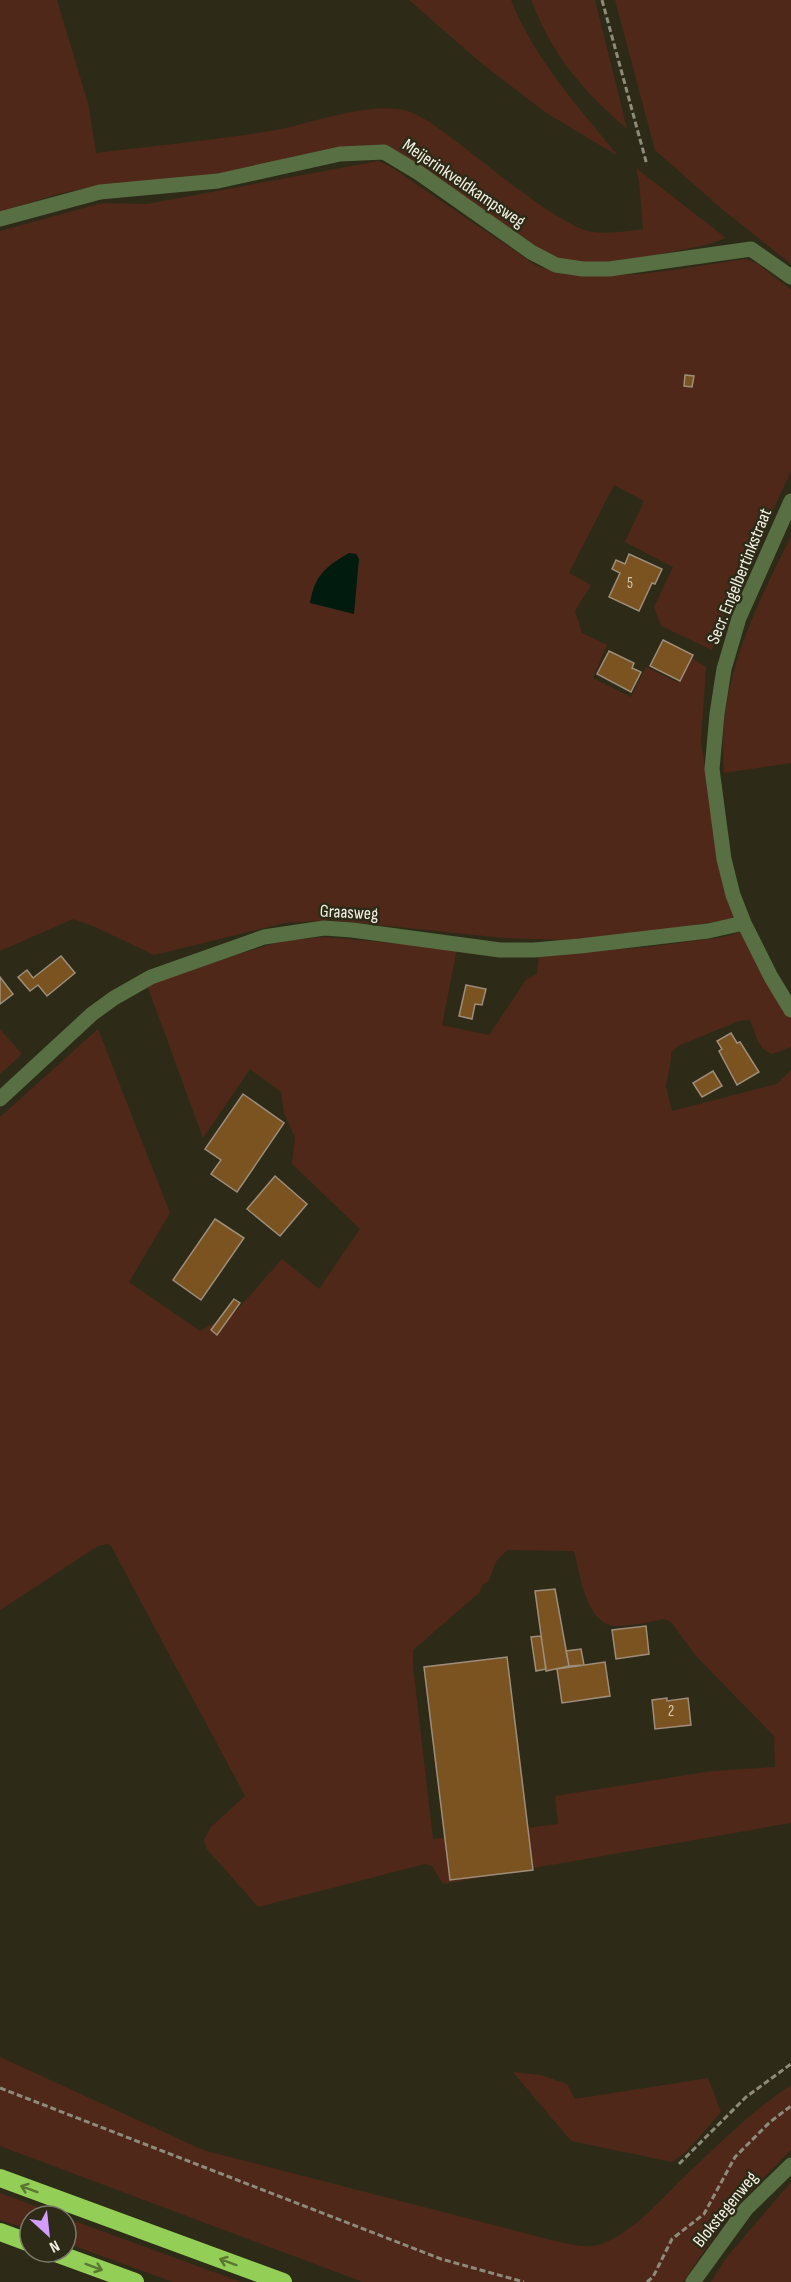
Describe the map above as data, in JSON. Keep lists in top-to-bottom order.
{
  "streets": {
    "street": [
      "Meijerinkveldkampsweg",
      "Secr. Engelbertinkstraat",
      "Graasweg",
      "Blokstegenweg"
    ]
  },
  "crossings": [
    ["Secr. Engelbertinkstraat", "Graasweg"]
  ],
  "house_numbers": ["5", "2"],
  "north": "bottom right"
}
